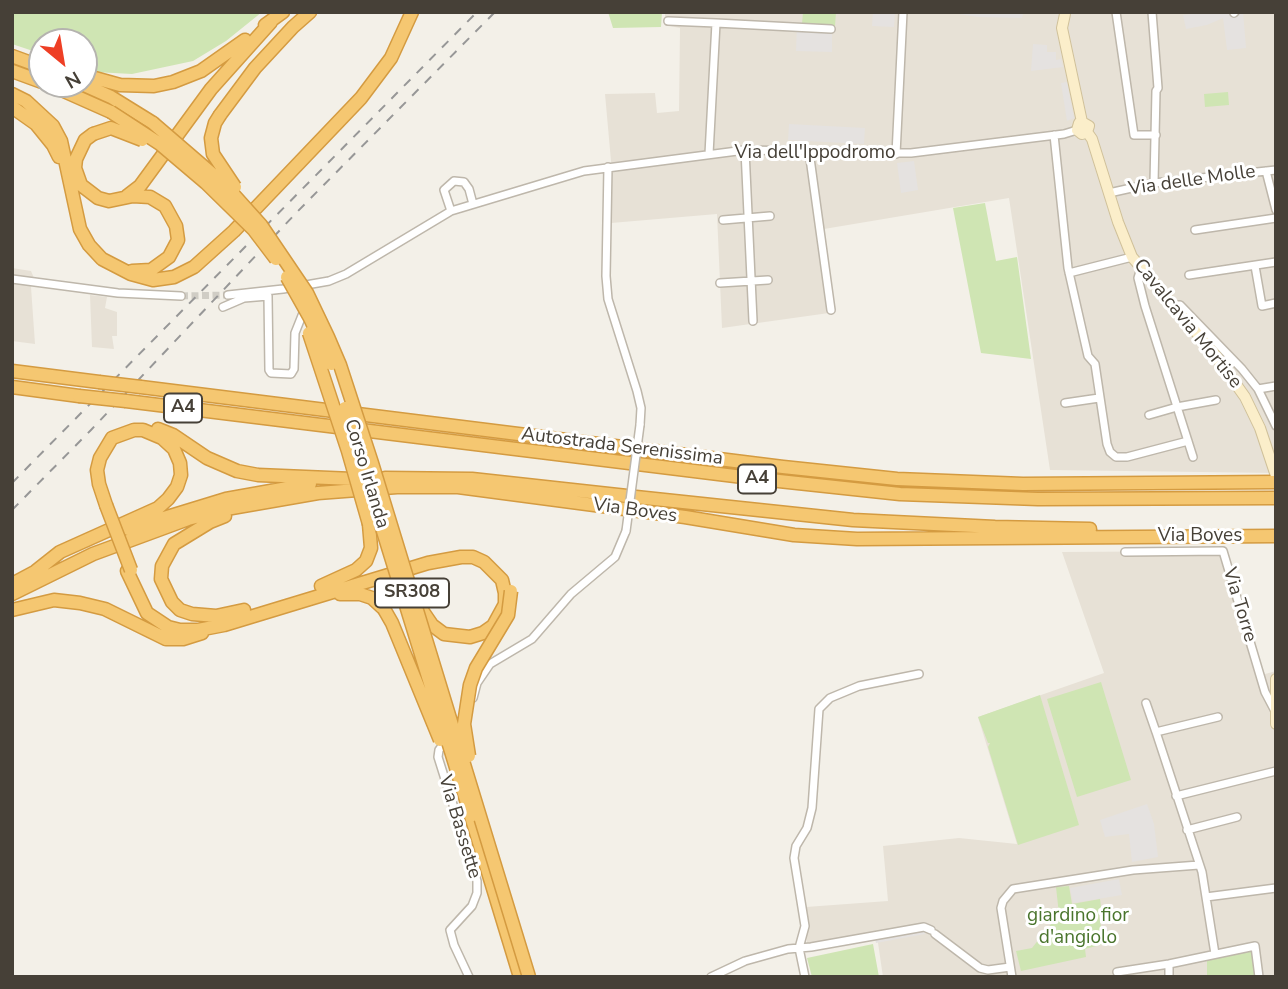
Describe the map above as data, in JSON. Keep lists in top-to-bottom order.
{
  "streets": {
    "highway": [
      "A4",
      "Autostrada Serenissima",
      "Corso Irlanda",
      "Via Boves",
      "SR308"
    ],
    "street": [
      "Via dell'Ippodromo",
      "Via delle Molle",
      "Cavalcavia Mortise",
      "Via Torre",
      "Via Bassette"
    ]
  },
  "crossings": [
    ["Via dell'Ippodromo", "Corso Irlanda"],
    ["Via dell'Ippodromo", "Via Bassette"]
  ],
  "parks": ["giardino fior d'angiolo"],
  "north": "bottom right"
}
